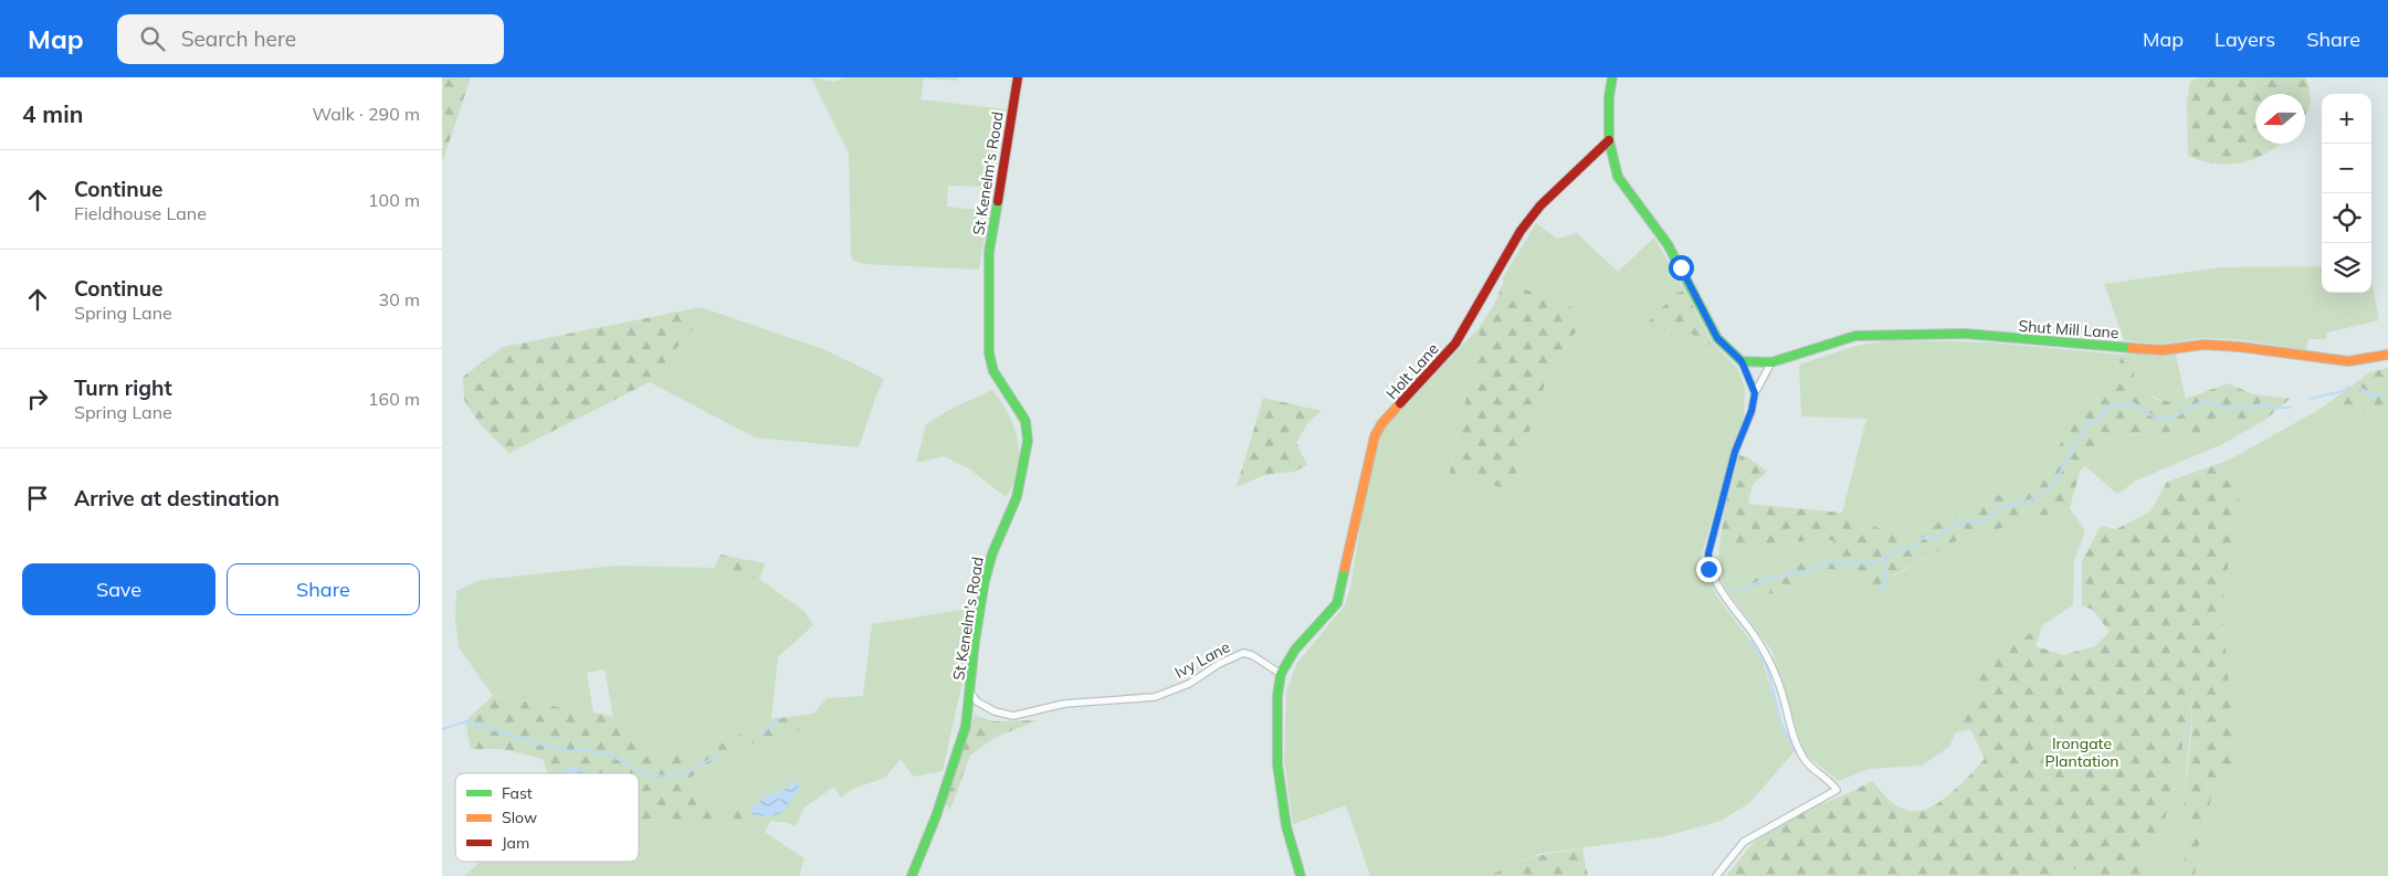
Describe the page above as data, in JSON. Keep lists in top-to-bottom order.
{
  "streets": {
    "street": [
      "St Kenelm's Road",
      "Shut Mill Lane",
      "Holt Lane",
      "Ivy Lane"
    ]
  },
  "crossings": [
    ["St Kenelm's Road", "Ivy Lane"],
    ["Holt Lane", "Ivy Lane"]
  ],
  "parks": ["Irongate Plantation"],
  "legend": ["Fast", "Slow", "Jam"],
  "north": "left",
  "page": {
    "header": "Map",
    "search": "Search here",
    "nav": ["Map", "Layers", "Share"],
    "heading": ["4 min", "Walk · 290 m"],
    "map_buttons": ["+", "−"],
    "list": [
      ["Continue", "Fieldhouse Lane", "100 m"],
      ["Continue", "Spring Lane", "30 m"],
      ["Turn right", "Spring Lane", "160 m"],
      "Arrive at destination"
    ],
    "buttons": ["Save", "Share"]
  }
}
